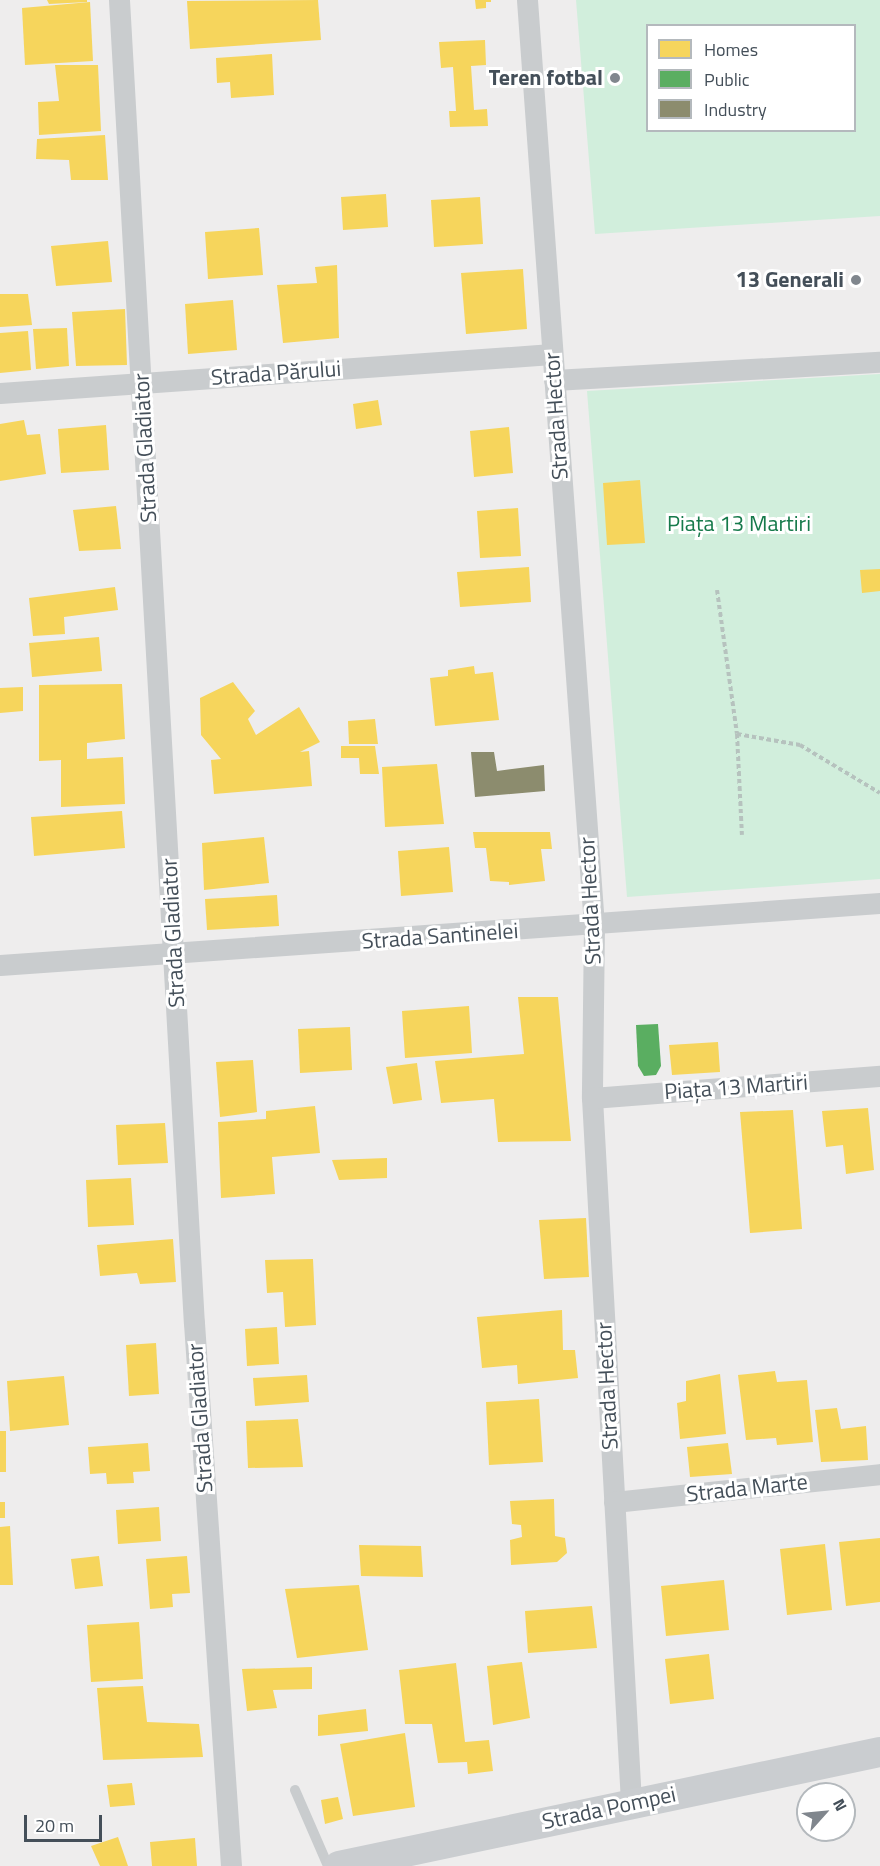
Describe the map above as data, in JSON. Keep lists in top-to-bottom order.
{
  "streets": {
    "main road": ["Strada Pompei"],
    "street": [
      "Strada Părului",
      "Strada Hector",
      "Strada Gladiator",
      "Strada Santinelei",
      "Piața 13 Martiri",
      "Strada Marte"
    ]
  },
  "crossings": [
    ["Strada Părului", "Strada Hector"],
    ["Strada Părului", "Strada Gladiator"],
    ["Strada Hector", "Strada Santinelei"],
    ["Strada Hector", "Piața 13 Martiri"],
    ["Strada Hector", "Strada Marte"],
    ["Strada Hector", "Strada Pompei"],
    ["Strada Gladiator", "Strada Santinelei"]
  ],
  "parks": ["Piața 13 Martiri"],
  "places": ["Teren fotbal", "13 Generali"],
  "legend": ["Homes", "Public", "Industry"],
  "scale_bar": "20 m",
  "north": "top right"
}
